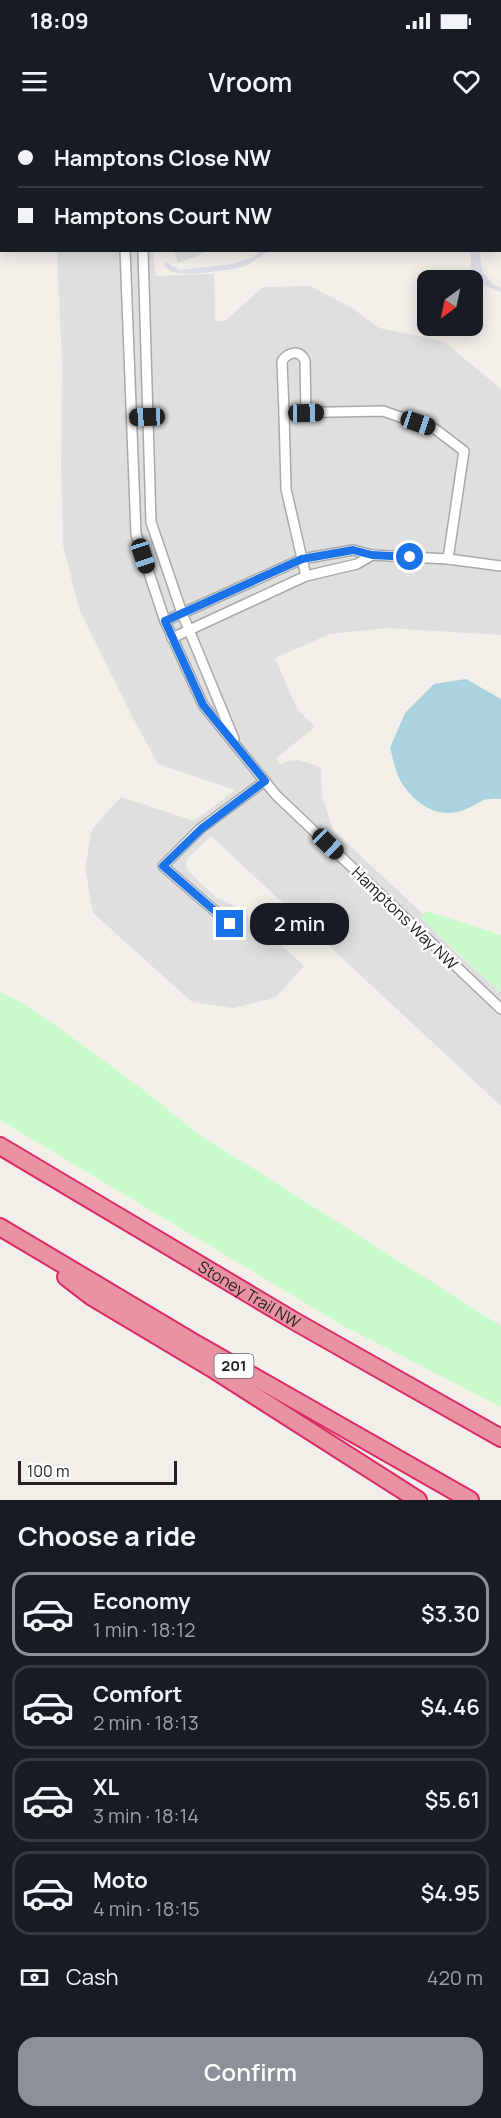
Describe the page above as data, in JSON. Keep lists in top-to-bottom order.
{
  "streets": {
    "highway": ["Stoney Trail NW", "201"],
    "street": ["Hamptons Way NW"]
  },
  "scale_bar": "100 m",
  "north": "bottom left",
  "page": {
    "status": "18:09",
    "header": "Vroom",
    "banner": ["Hamptons Close NW", "Hamptons Court NW"],
    "bubble": "2 min",
    "scale": "100 m",
    "heading": "Choose a ride",
    "list": [
      {
        "name": "Economy",
        "note": "1 min · 18:12",
        "value": "$3.30"
      },
      {
        "name": "Comfort",
        "note": "2 min · 18:13",
        "value": "$4.46"
      },
      {
        "name": "XL",
        "note": "3 min · 18:14",
        "value": "$5.61"
      },
      {
        "name": "Moto",
        "note": "4 min · 18:15",
        "value": "$4.95"
      }
    ],
    "pay": ["Cash", "420 m"],
    "buttons": "Confirm"
  }
}
